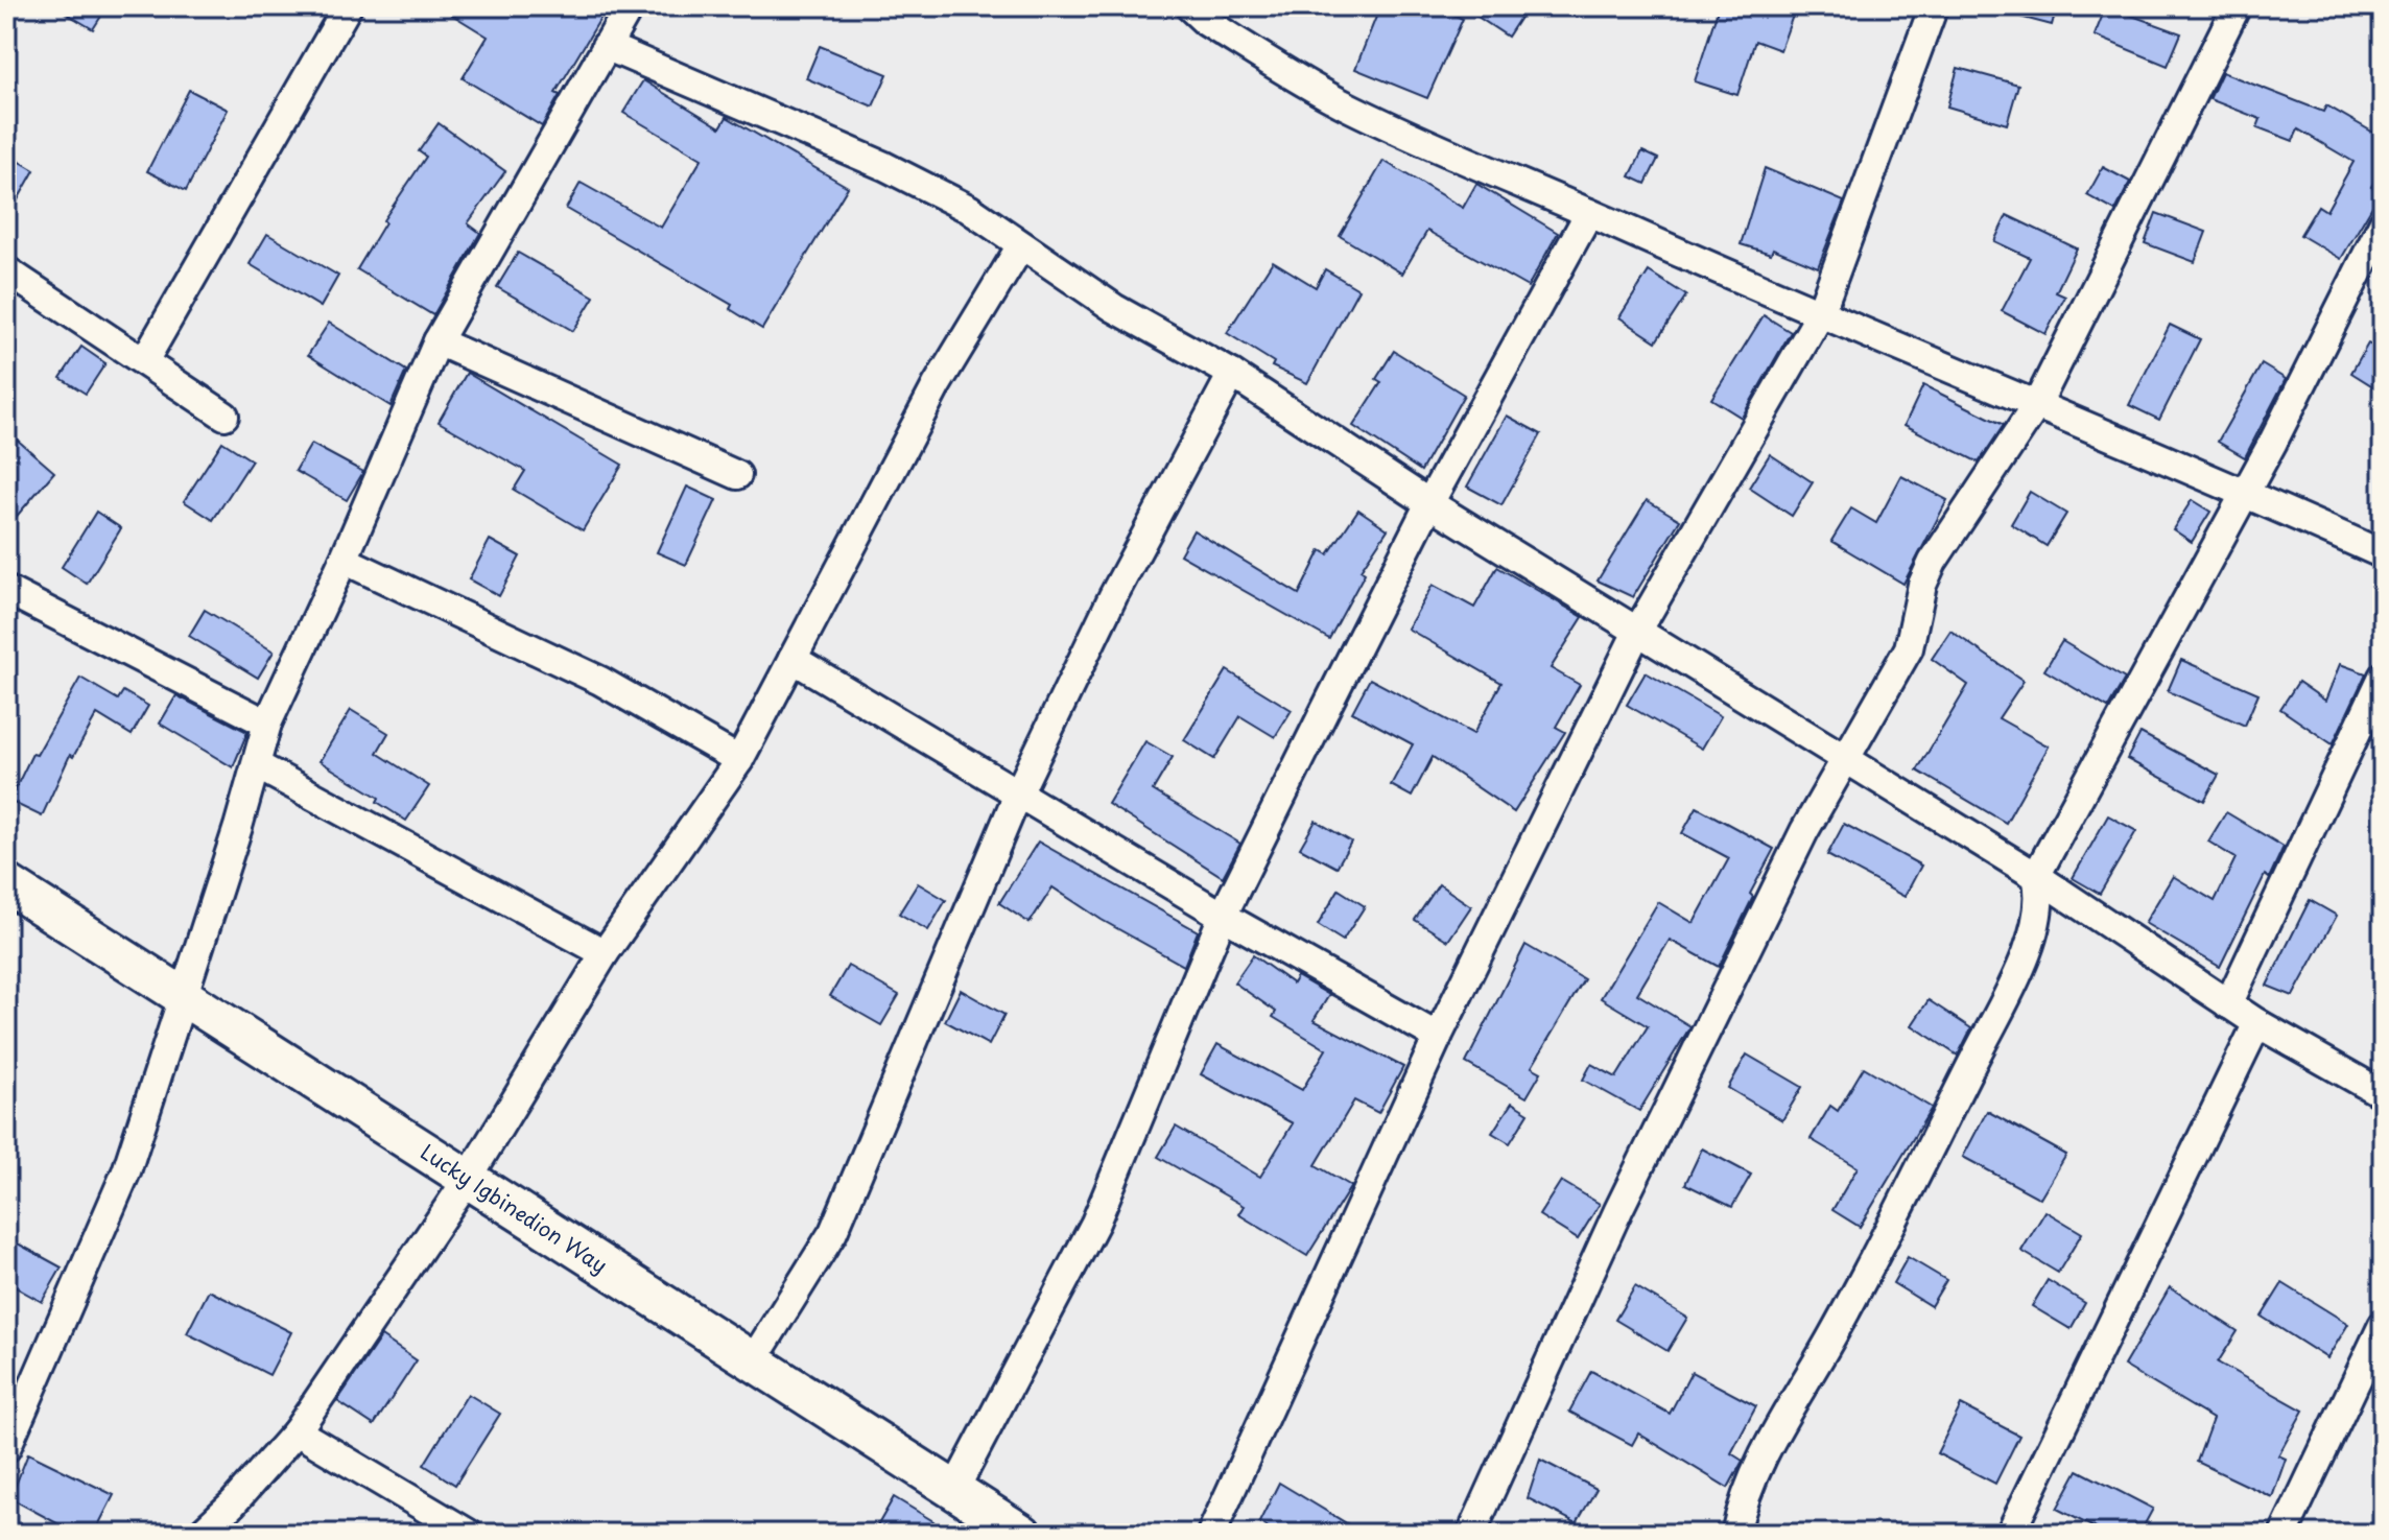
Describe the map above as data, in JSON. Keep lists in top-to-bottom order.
{
  "streets": {
    "street": ["Lucky Igbinedion Way"]
  }
}
